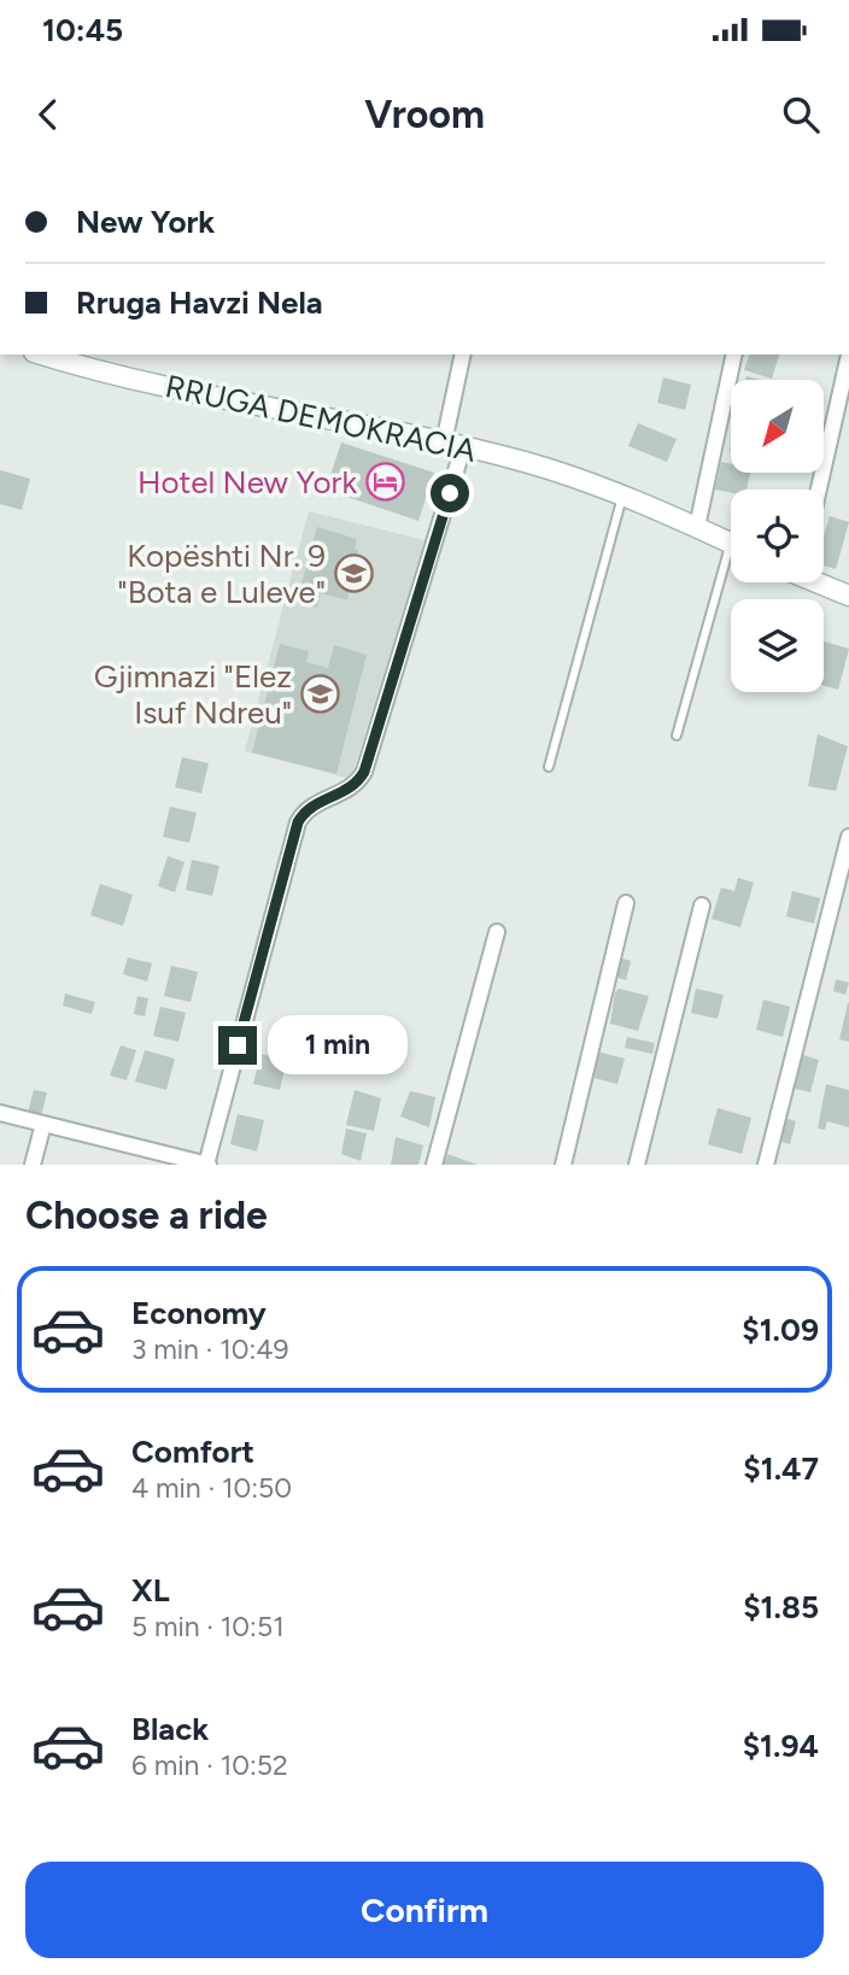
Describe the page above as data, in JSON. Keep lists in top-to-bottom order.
{
  "streets": {
    "main road": ["RRUGA DEMOKRACIA"]
  },
  "places": {
    "hotel": ["Hotel New York"],
    "school or university": ["Kopështi Nr. 9 \"Bota e Luleve\"", "Gjimnazi \"Elez Isuf Ndreu\""]
  },
  "north": "bottom left",
  "page": {
    "status": "10:45",
    "header": "Vroom",
    "banner": ["New York", "Rruga Havzi Nela"],
    "bubble": "1 min",
    "heading": "Choose a ride",
    "list": [
      {
        "name": "Economy",
        "note": "3 min · 10:49",
        "value": "$1.09"
      },
      {
        "name": "Comfort",
        "note": "4 min · 10:50",
        "value": "$1.47"
      },
      {
        "name": "XL",
        "note": "5 min · 10:51",
        "value": "$1.85"
      },
      {
        "name": "Black",
        "note": "6 min · 10:52",
        "value": "$1.94"
      }
    ],
    "buttons": "Confirm"
  }
}
